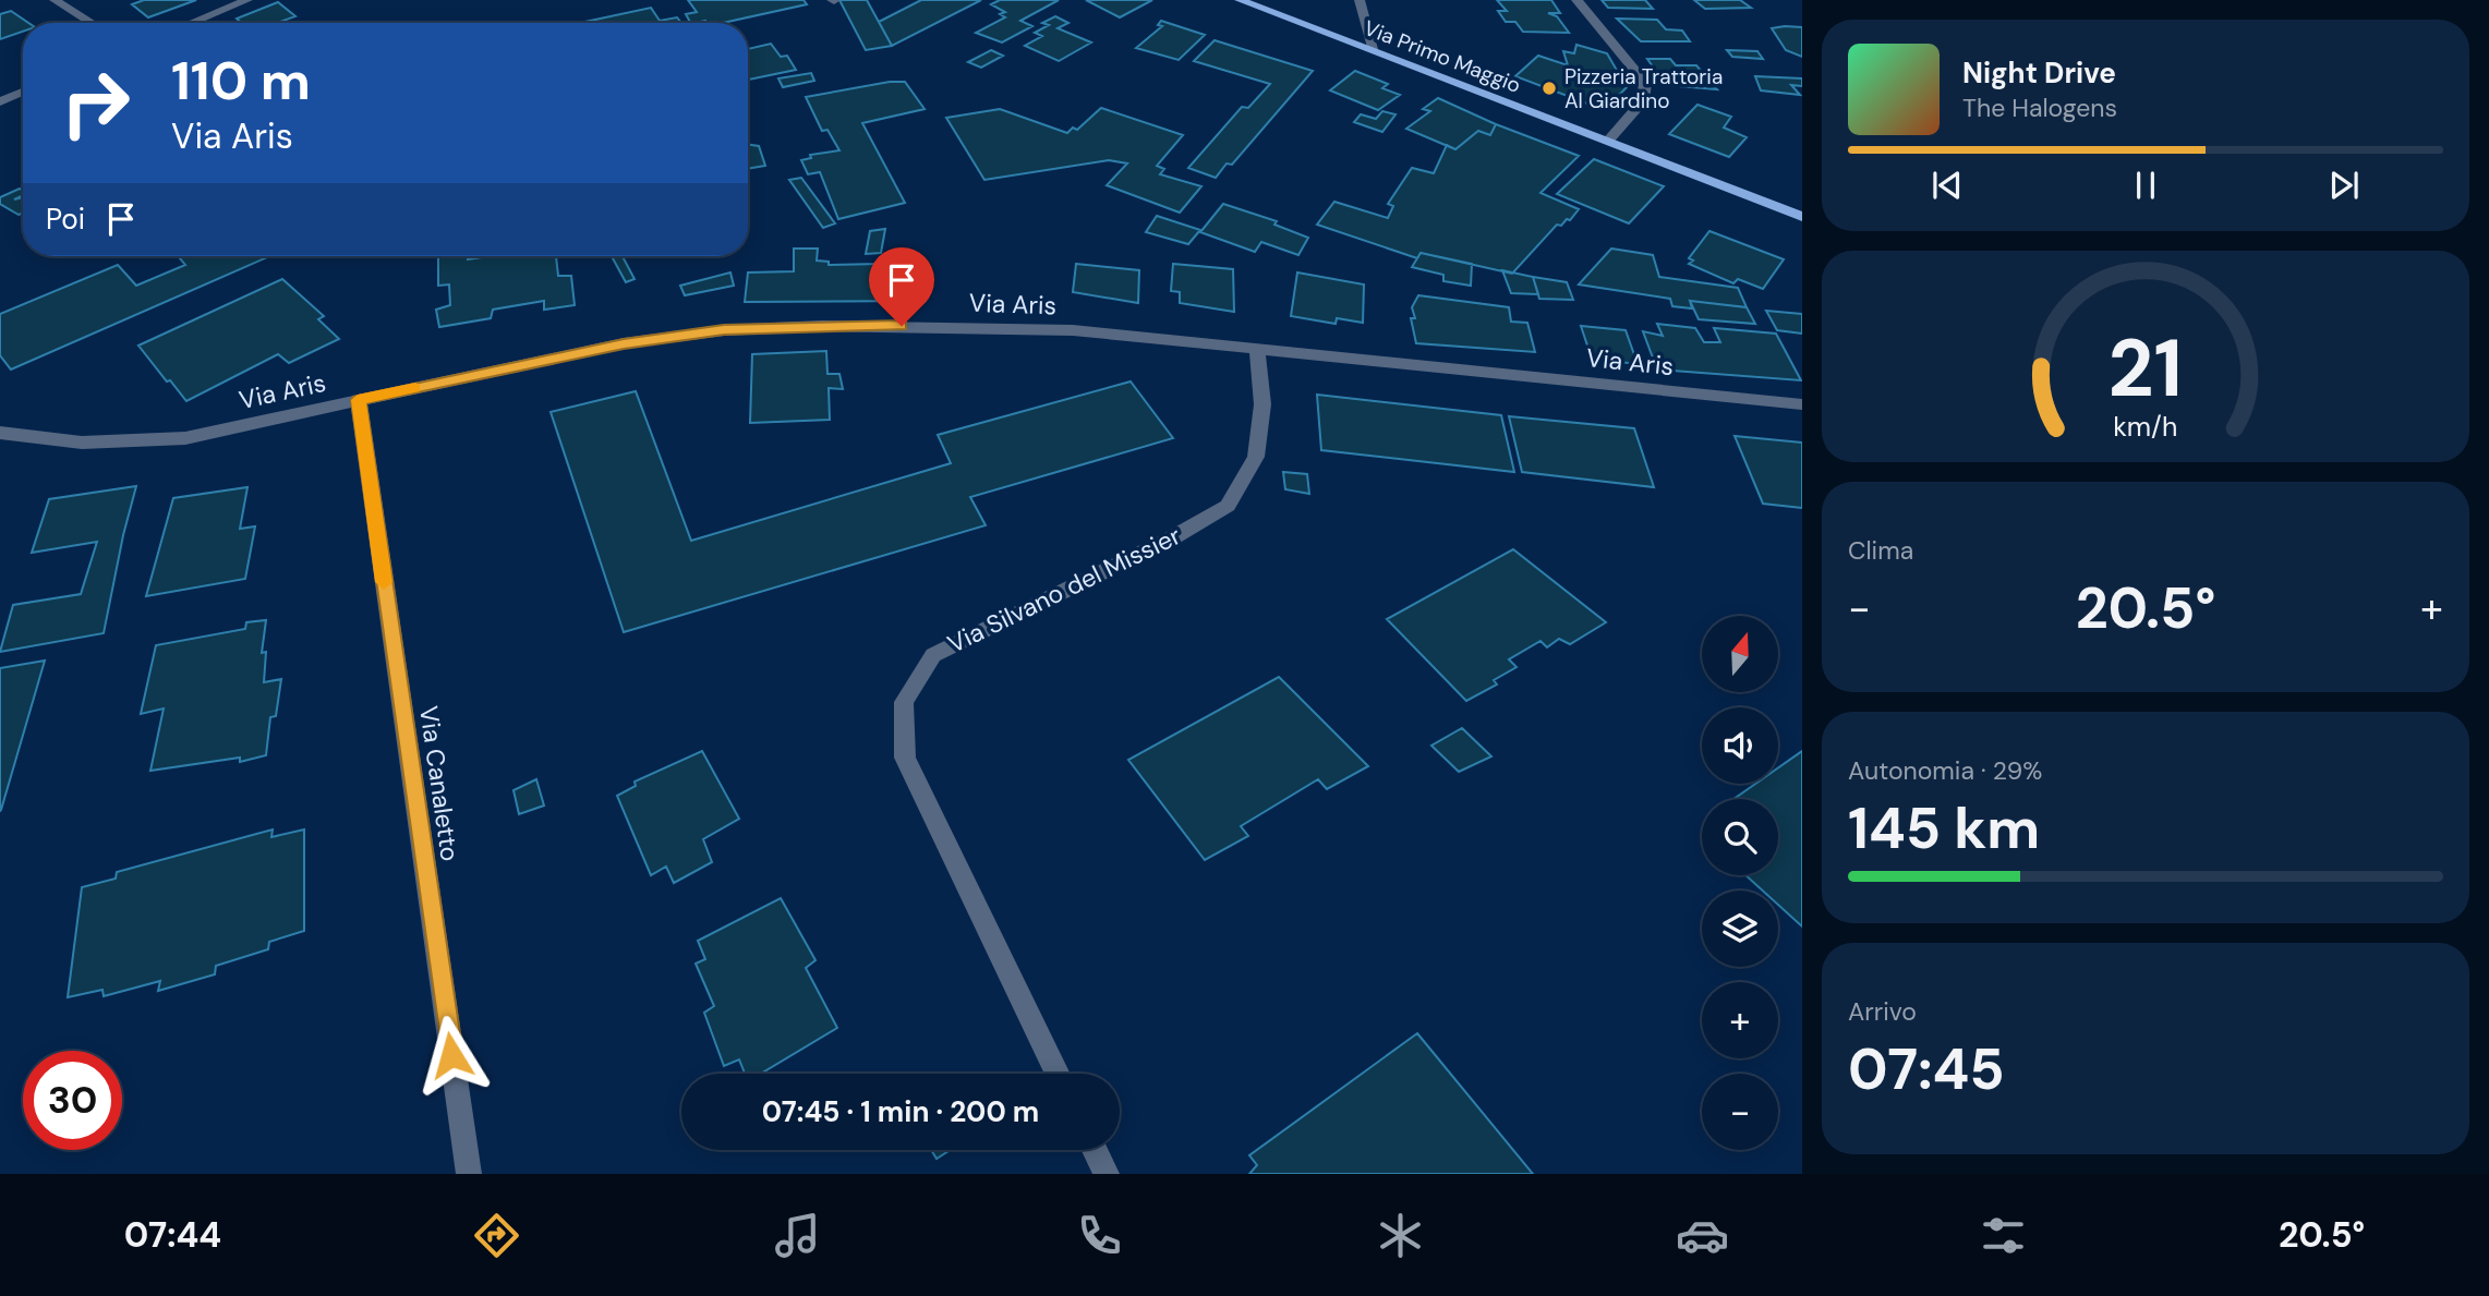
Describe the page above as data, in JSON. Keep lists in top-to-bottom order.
{
  "streets": {
    "main road": ["Via Primo Maggio"],
    "street": ["Via Aris", "Via Silvano del Missier", "Via Canaletto"]
  },
  "crossings": [
    ["Via Aris", "Via Silvano del Missier"],
    ["Via Aris", "Via Canaletto"]
  ],
  "places": ["Pizzeria Trattoria Al Giardino"],
  "north": "top",
  "page": {
    "turn": ["110 m", "Via Aris"],
    "song": ["Night Drive", "The Halogens"],
    "then": "Poi",
    "tile": [
      "Clima",
      ["Autonomia · 29%", "145 km"],
      ["Arrivo", "07:45"]
    ],
    "heat": ["−", "20.5°", "+"],
    "map_buttons": ["+", "−"],
    "limit": "30",
    "trip": "07:45 · 1 min · 200 m",
    "tabs": ["07:44", "20.5°"],
    "gauge": ["21", "km/h"]
  }
}
